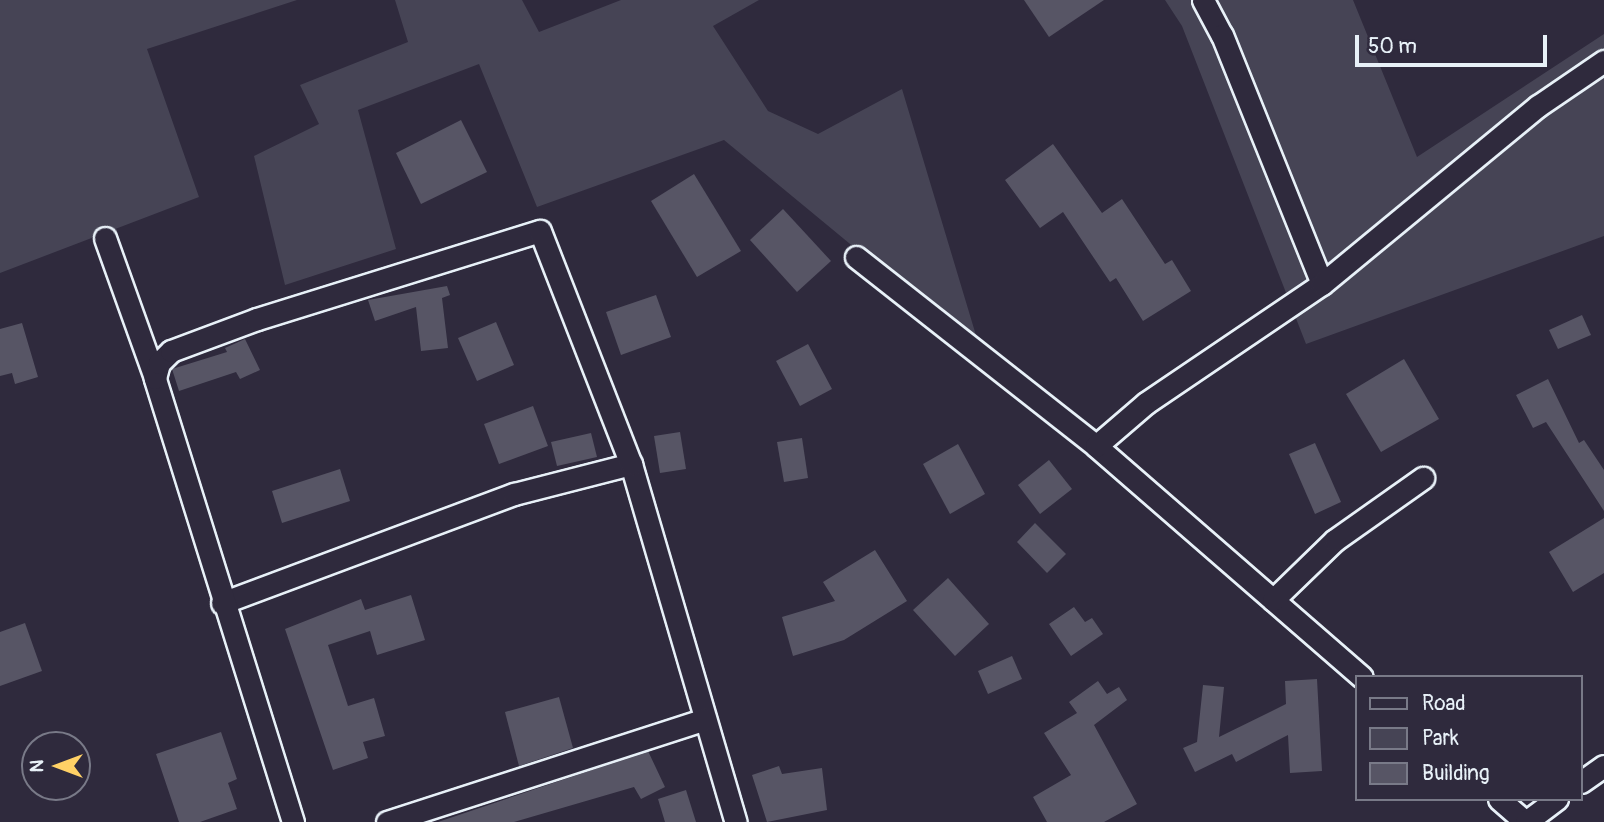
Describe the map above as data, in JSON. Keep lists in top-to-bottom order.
{
  "legend": ["Road", "Park", "Building"],
  "scale_bar": "50 m",
  "north": "left"
}
